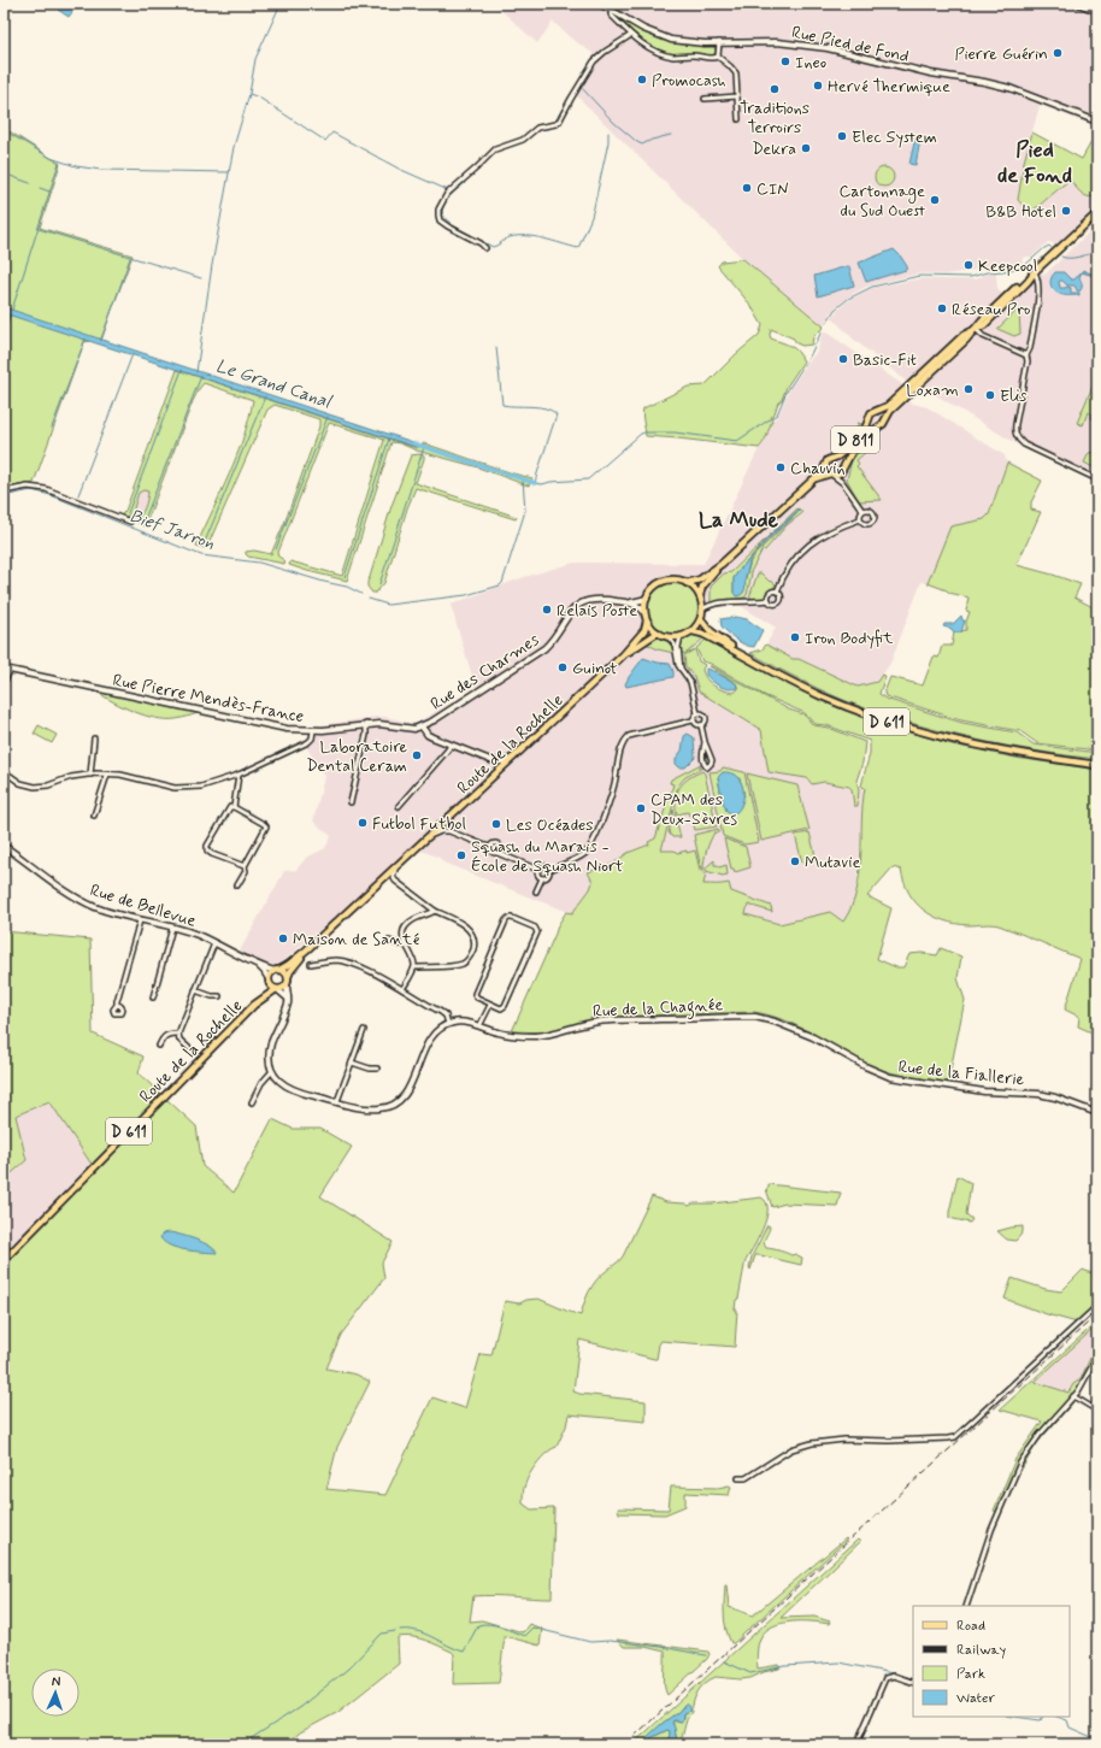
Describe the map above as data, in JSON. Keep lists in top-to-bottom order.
{
  "streets": {
    "main road": ["D 811", "D 611", "Route de la Rochelle"],
    "street": [
      "Rue Pied de Fond",
      "Rue des Charmes",
      "Rue Pierre Mendès-France",
      "Rue de Bellevue",
      "Rue de la Chagnée",
      "Rue de la Fiallerie"
    ]
  },
  "crossings": [
    ["D 811", "Rue des Charmes"],
    ["D 811", "D 611"],
    ["D 811", "Route de la Rochelle"],
    ["Rue des Charmes", "Rue Pierre Mendès-France"],
    ["Rue des Charmes", "D 611"],
    ["Rue des Charmes", "Route de la Rochelle"],
    ["D 611", "Route de la Rochelle"],
    ["D 611", "Rue de Bellevue"],
    ["Route de la Rochelle", "Rue de Bellevue"],
    ["Rue de la Chagnée", "Rue de la Fiallerie"]
  ],
  "districts": ["Pied de Fond", "La Mude"],
  "water": ["Le Grand Canal", "Bief Jarron"],
  "places": [
    "Pierre Guérin",
    "Ineo",
    "Promocash",
    "Hervé Thermique",
    "Traditions Terroirs",
    "Elec System",
    "Dekra",
    "CIN",
    "Cartonnage du Sud Ouest",
    "B&B Hotel",
    "Keepcool",
    "Réseau Pro",
    "Basic-Fit",
    "Loxam",
    "Elis",
    "Chauvin",
    "Relais Poste",
    "Iron Bodyfit",
    "Guinot",
    "Laboratoire Dental Ceram",
    "CPAM des Deux-Sèvres",
    "Futbol Futbol",
    "Les Océades",
    "Squash du Marais - École de Squash Niort",
    "Mutavie",
    "Maison de Santé"
  ],
  "legend": [
    "Road",
    "Railway",
    "Park",
    "Water"
  ],
  "north": "top"
}
